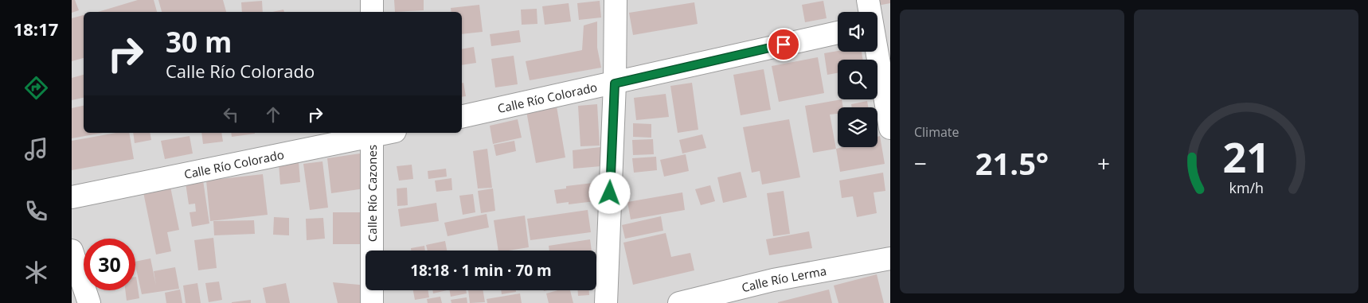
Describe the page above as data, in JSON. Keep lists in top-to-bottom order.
{
  "streets": {
    "street": ["Calle Río Colorado", "Calle Río Cazones", "Calle Río Lerma"]
  },
  "crossings": [
    ["Calle Río Colorado", "Calle Río Cazones"]
  ],
  "page": {
    "tabs": "18:17",
    "tile": "Climate",
    "turn": ["30 m", "Calle Río Colorado"],
    "heat": ["−", "21.5°", "+"],
    "limit": "30",
    "trip": "18:18 · 1 min · 70 m",
    "gauge": ["21", "km/h"]
  }
}
